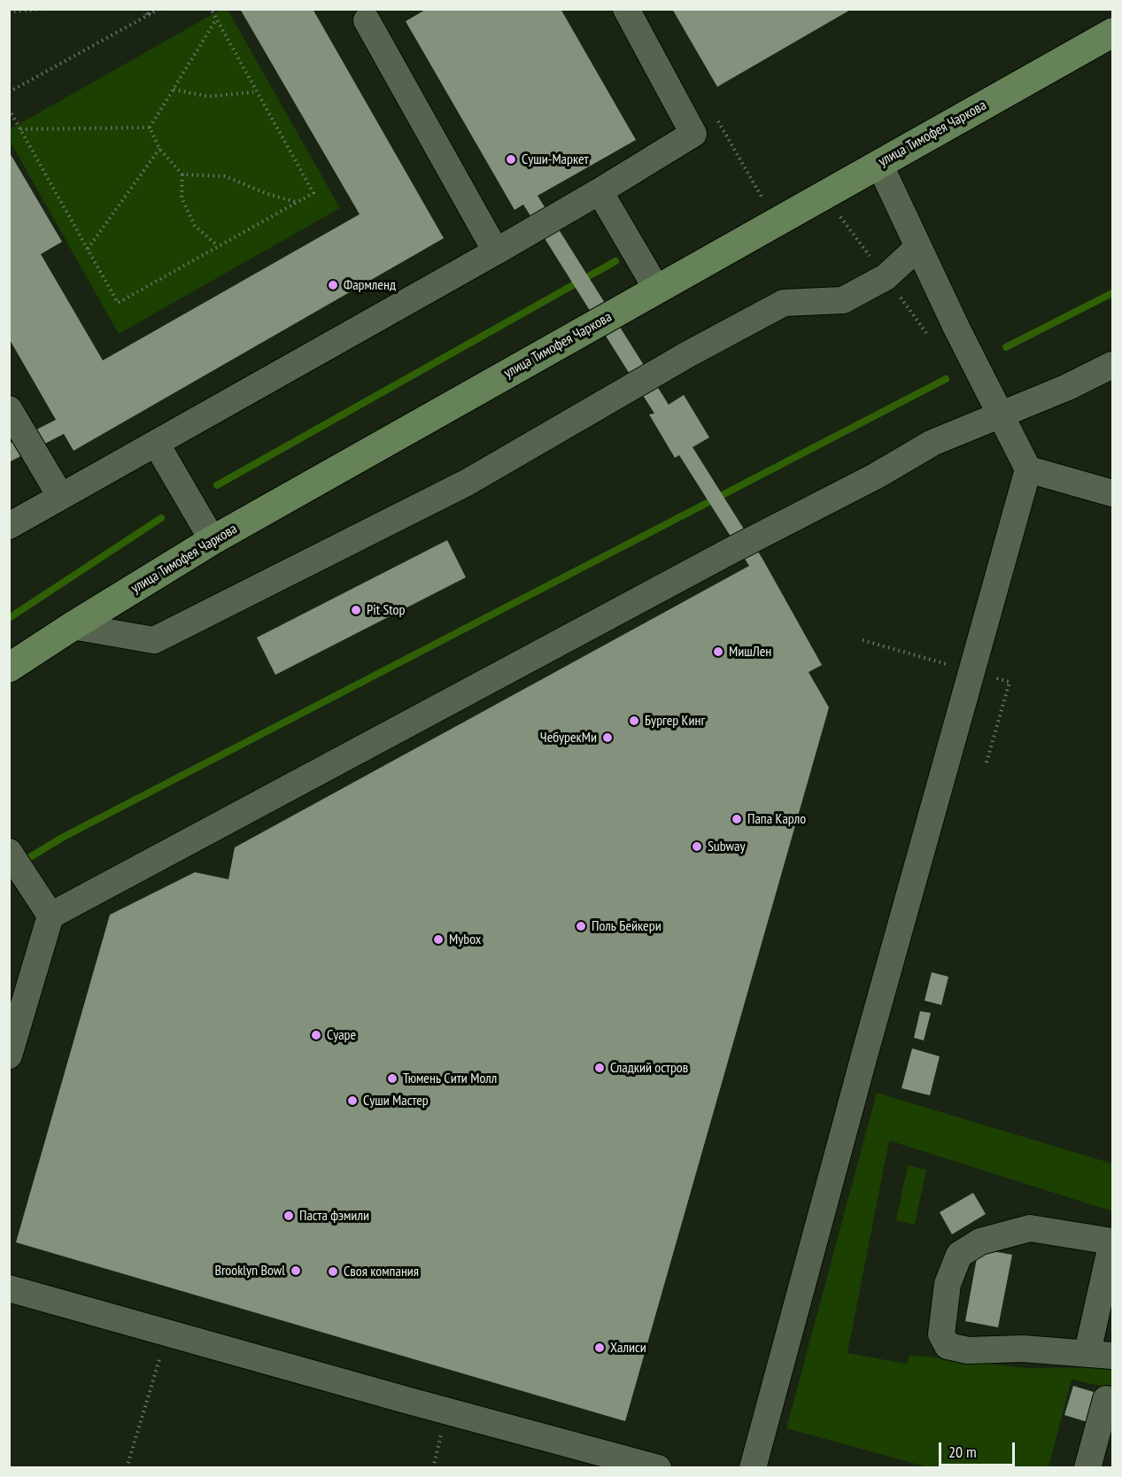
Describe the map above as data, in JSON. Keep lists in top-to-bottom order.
{
  "streets": {
    "main road": ["улица Тимофея Чаркова"]
  },
  "places": [
    "Суши-Маркет",
    "Фармленд",
    "Pit Stop",
    "МишЛен",
    "Бургер Кинг",
    "ЧебурекМи",
    "Папа Карло",
    "Subway",
    "Поль Бейкери",
    "Mybox",
    "Суаре",
    "Сладкий остров",
    "Тюмень Сити Молл",
    "Суши Мастер",
    "Паста фэмили",
    "Brooklyn Bowl",
    "Своя компания",
    "Халиси"
  ],
  "scale_bar": "20 m"
}
